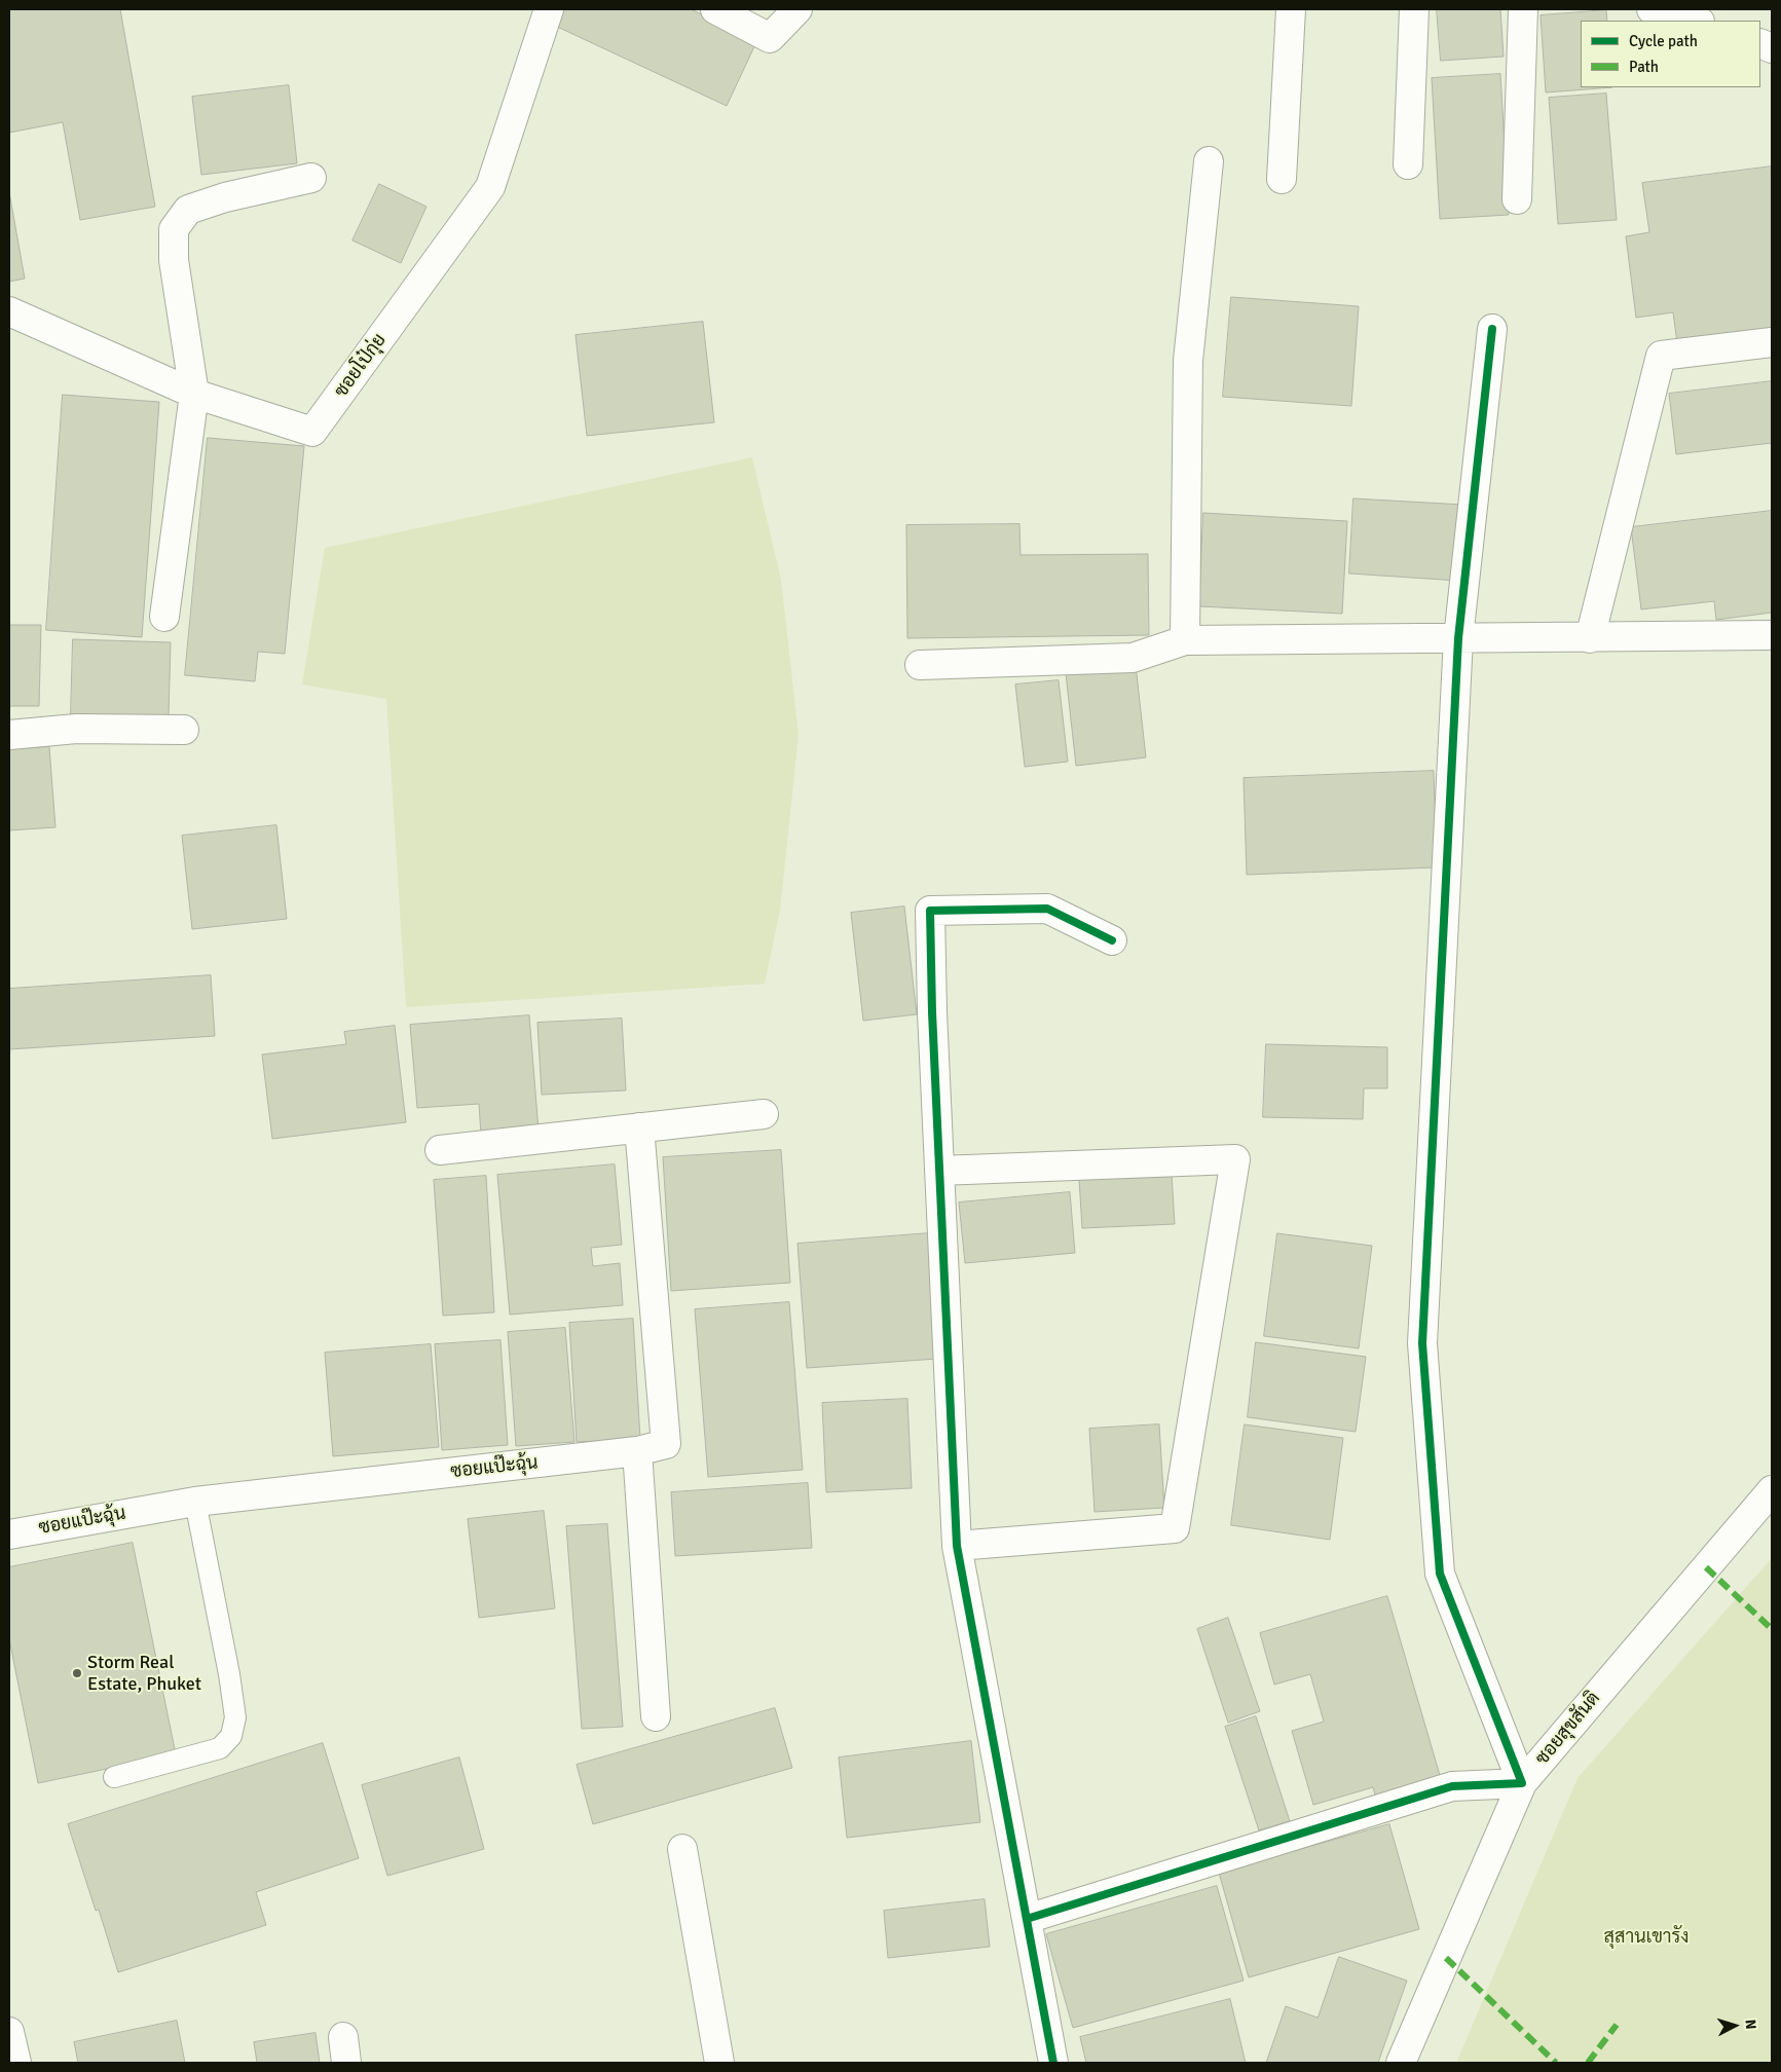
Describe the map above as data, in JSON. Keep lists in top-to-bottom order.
{
  "streets": {
    "street": ["ซอยโป๋กุ่ย", "ซอยแป๊ะฉุ้น", "ซอยสุขสันติ"]
  },
  "parks": ["สุสานเขารัง"],
  "places": ["Storm Real Estate, Phuket"],
  "legend": ["Cycle path", "Path"],
  "north": "right"
}
